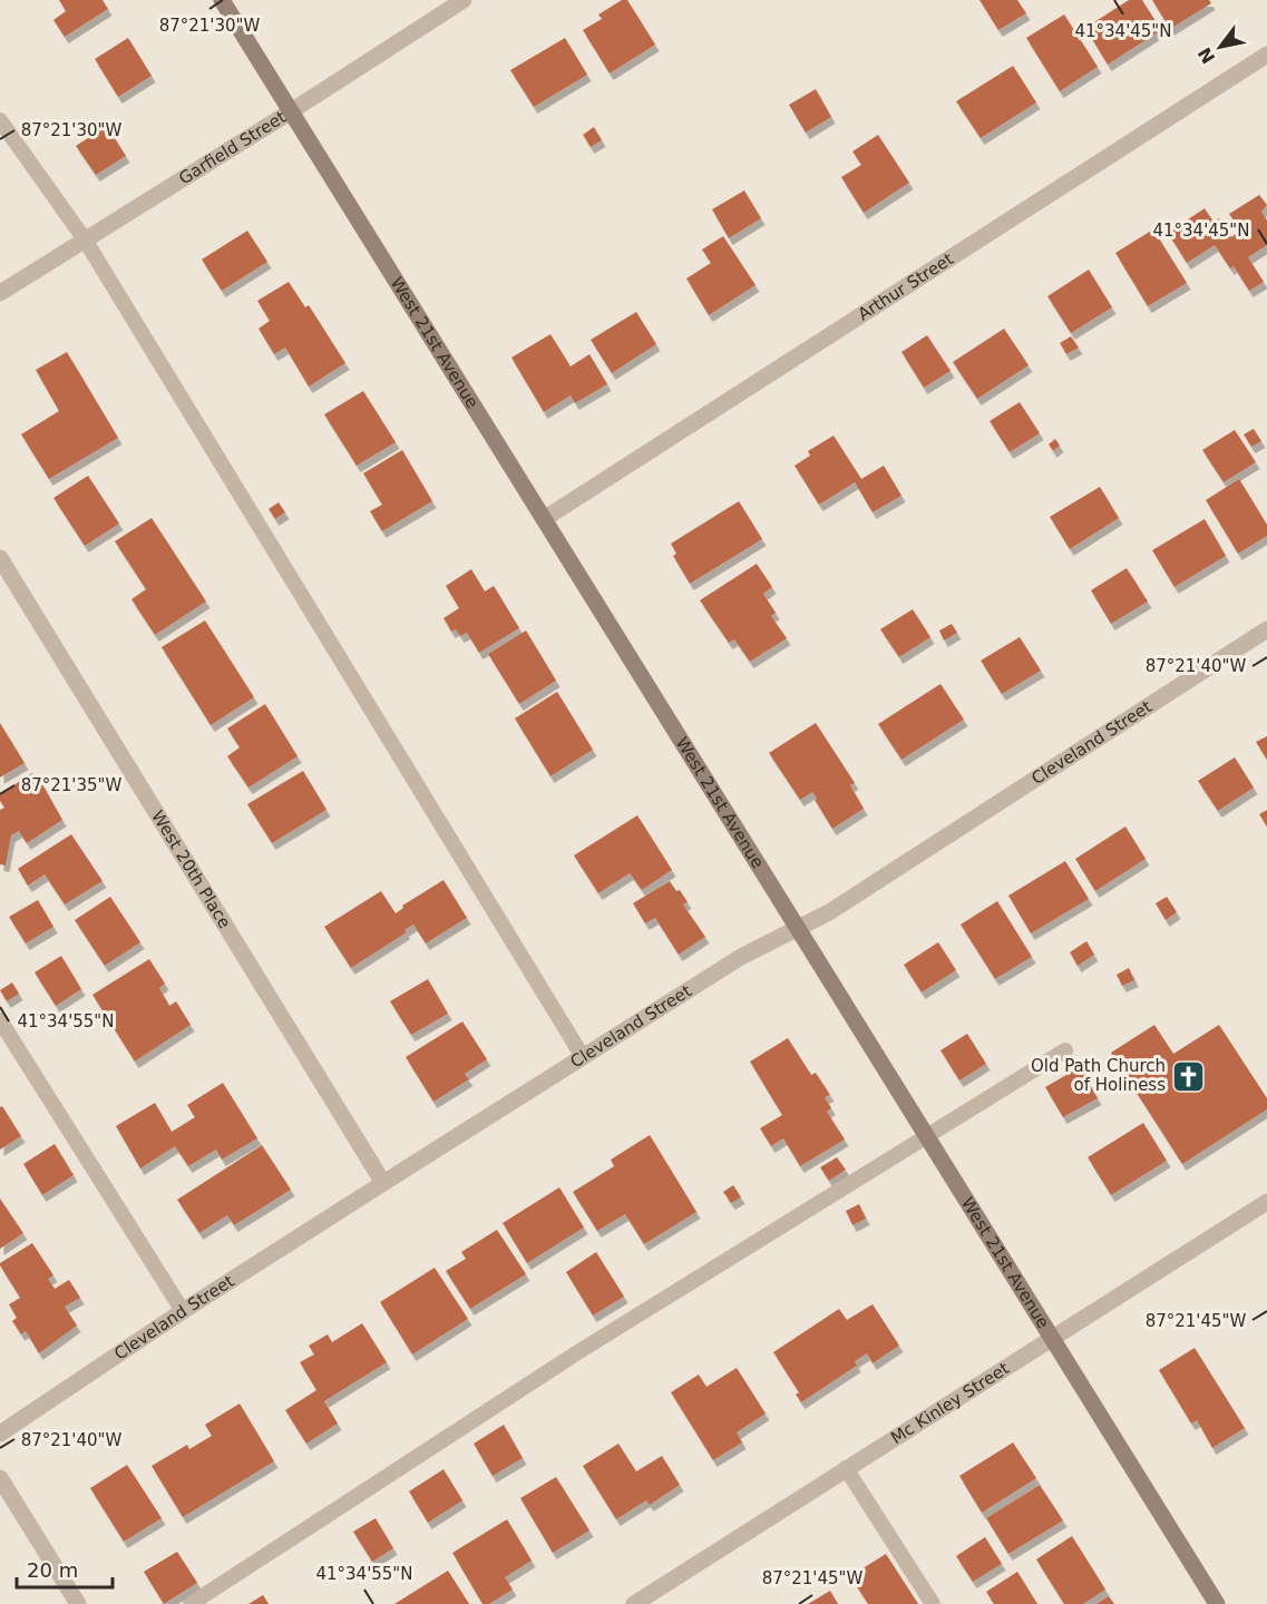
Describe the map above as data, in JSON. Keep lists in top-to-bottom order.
{
  "streets": {
    "street": [
      "Garfield Street",
      "Arthur Street",
      "West 21st Avenue",
      "Cleveland Street",
      "West 20th Place",
      "Mc Kinley Street"
    ]
  },
  "crossings": [
    ["Garfield Street", "West 21st Avenue"],
    ["Arthur Street", "West 21st Avenue"],
    ["West 21st Avenue", "Cleveland Street"],
    ["West 21st Avenue", "Mc Kinley Street"],
    ["Cleveland Street", "West 20th Place"]
  ],
  "places": {
    "church": ["Old Path Church of Holiness"]
  },
  "scale_bar": "20 m",
  "north": "bottom left",
  "coordinates": [
    "87°21'30\"W",
    "41°34'45\"N",
    "87°21'40\"W",
    "87°21'35\"W",
    "41°34'55\"N",
    "87°21'45\"W"
  ]
}
